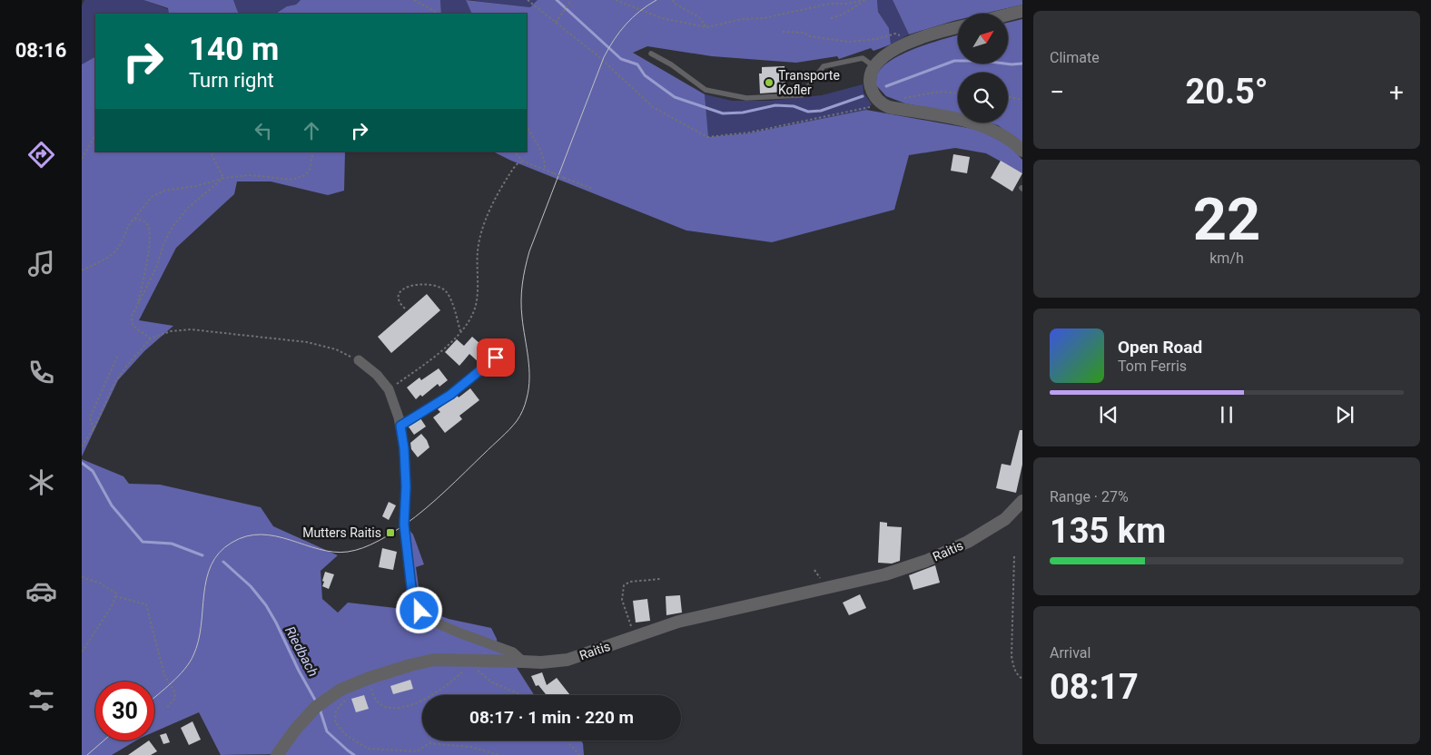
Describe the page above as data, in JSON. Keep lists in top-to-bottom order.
{
  "streets": {
    "street": ["Raitis"]
  },
  "water": ["Riedbach"],
  "places": {
    "other": ["Transporte Kofler"],
    "transit": ["Mutters Raitis"]
  },
  "north": "top right",
  "page": {
    "tabs": "08:16",
    "tile": [
      "Climate",
      ["22", "km/h"],
      ["Range · 27%", "135 km"],
      ["Arrival", "08:17"]
    ],
    "turn": ["140 m", "Turn right"],
    "heat": ["−", "20.5°", "+"],
    "song": ["Open Road", "Tom Ferris"],
    "limit": "30",
    "trip": "08:17 · 1 min · 220 m"
  }
}
